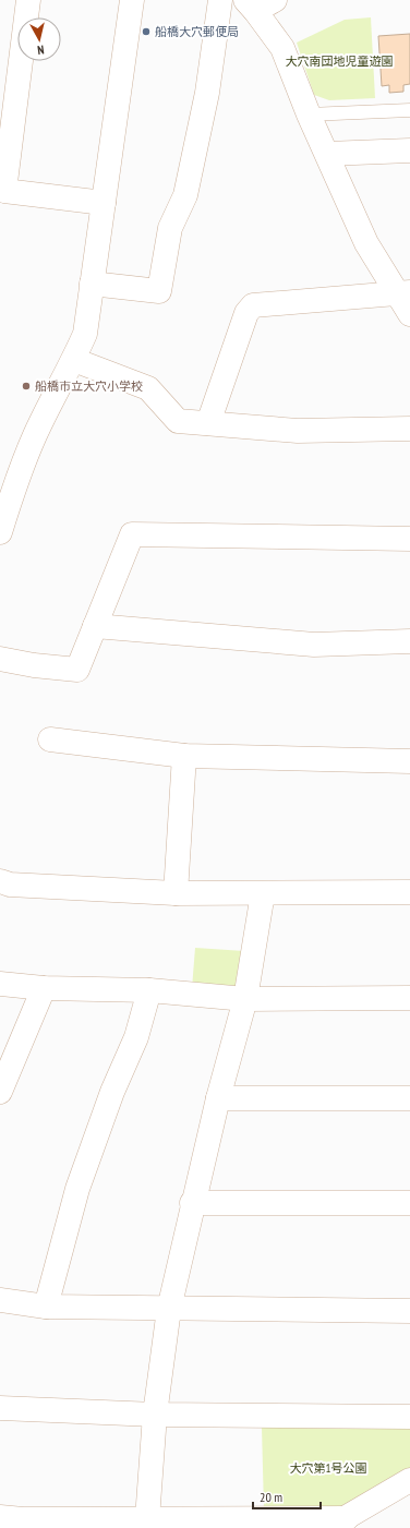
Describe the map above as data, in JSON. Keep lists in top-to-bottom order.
{
  "parks": ["大穴南団地児童遊園", "大穴第1号公園"],
  "places": ["船橋大穴郵便局", "船橋市立大穴小学校"],
  "scale_bar": "20 m",
  "north": "bottom"
}
